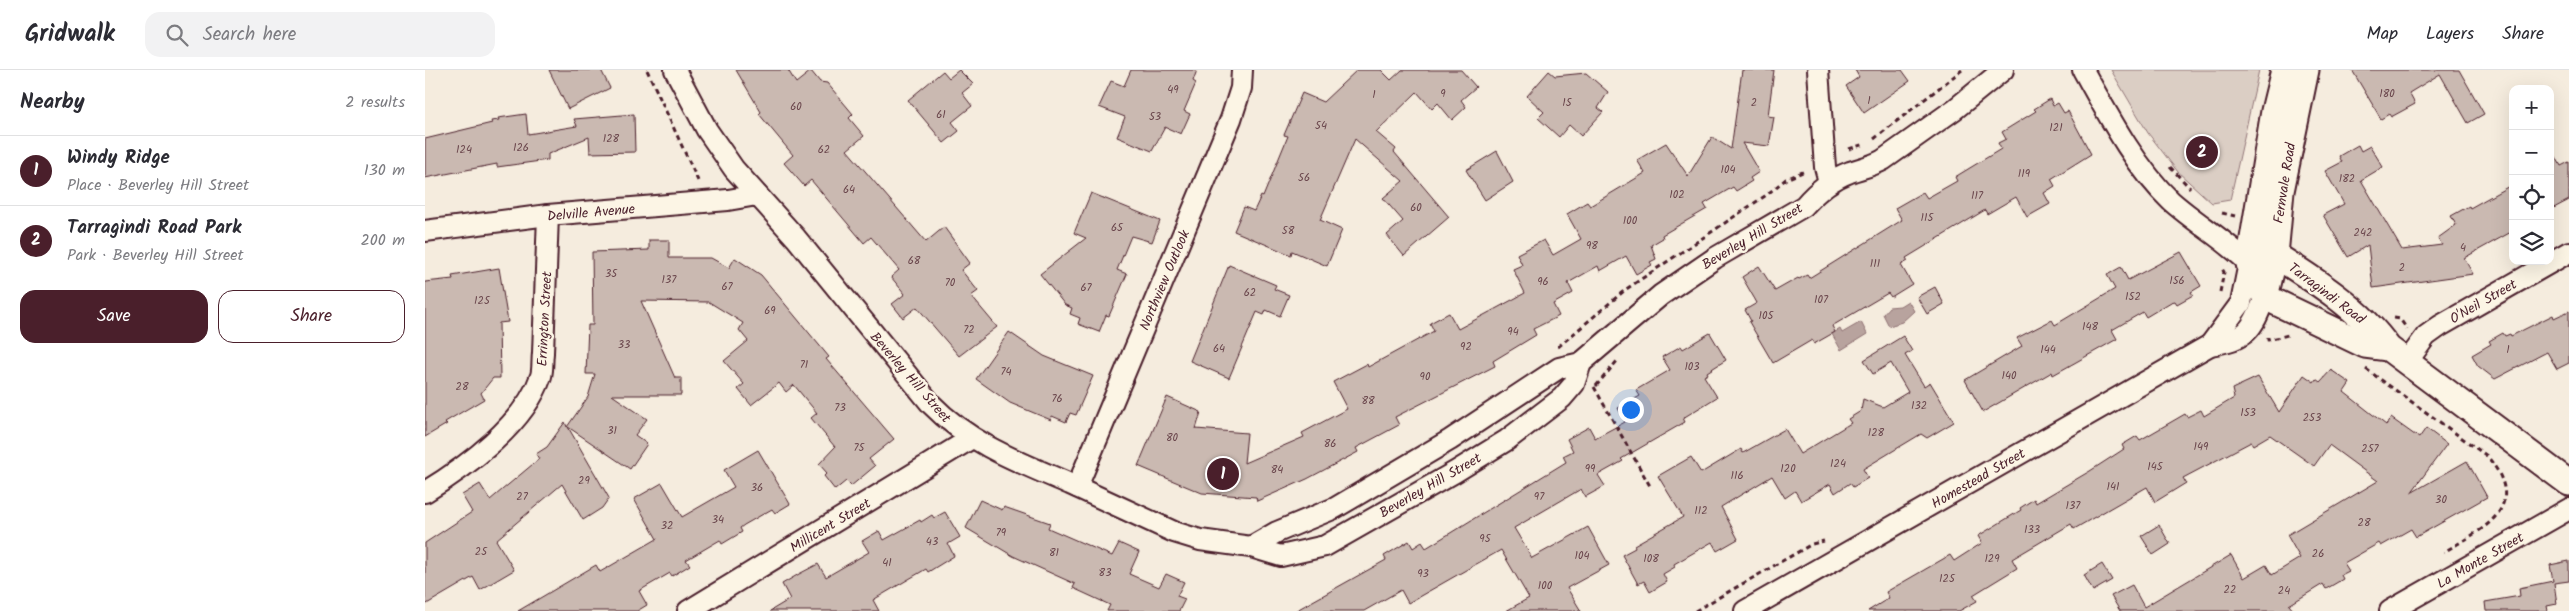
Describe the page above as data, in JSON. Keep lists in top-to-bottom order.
{
  "streets": {
    "street": [
      "Fernvale Road",
      "Delville Avenue",
      "Beverley Hill Street",
      "Northview Outlook",
      "Tarragindi Road",
      "O'Neil Street",
      "Errington Street",
      "Homestead Street",
      "Millicent Street",
      "La Monte Street"
    ]
  },
  "crossings": [
    ["Fernvale Road", "Tarragindi Road"],
    ["Fernvale Road", "Homestead Street"],
    ["Delville Avenue", "Beverley Hill Street"],
    ["Delville Avenue", "Errington Street"],
    ["Beverley Hill Street", "Northview Outlook"],
    ["Beverley Hill Street", "Millicent Street"],
    ["Tarragindi Road", "O'Neil Street"],
    ["Tarragindi Road", "Homestead Street"]
  ],
  "house_numbers": [
    "49",
    "9",
    "180",
    "1",
    "1",
    "15",
    "2",
    "60",
    "61",
    "53",
    "54",
    "121",
    "128",
    "126",
    "124",
    "62",
    "104",
    "119",
    "56",
    "182",
    "64",
    "102",
    "117",
    "60",
    "115",
    "100",
    "65",
    "58",
    "242",
    "98",
    "4",
    "68",
    "111",
    "2",
    "35",
    "137",
    "156",
    "96",
    "70",
    "67",
    "67",
    "62",
    "152",
    "107",
    "125",
    "69",
    "105",
    "148",
    "72",
    "94",
    "33",
    "92",
    "64",
    "144",
    "1",
    "71",
    "103",
    "74",
    "140",
    "90",
    "28",
    "76",
    "88",
    "132",
    "73",
    "153",
    "253",
    "31",
    "128",
    "80",
    "86",
    "149",
    "75",
    "257",
    "124",
    "145",
    "99",
    "120",
    "84",
    "116",
    "29",
    "141",
    "36",
    "27",
    "97",
    "30",
    "137",
    "112",
    "34",
    "28",
    "32",
    "133",
    "79",
    "95",
    "43",
    "25",
    "81",
    "26",
    "104",
    "108",
    "129",
    "41",
    "83",
    "93",
    "125",
    "100",
    "22",
    "24"
  ],
  "page": {
    "header": "Gridwalk",
    "search": "Search here",
    "nav": ["Map", "Layers", "Share"],
    "heading": ["Nearby", "2 results"],
    "map_buttons": ["+", "−"],
    "pins": ["2", "1"],
    "list": [
      {
        "mark": "1",
        "name": "Windy Ridge",
        "note": "Place · Beverley Hill Street",
        "value": "130 m"
      },
      {
        "mark": "2",
        "name": "Tarragindi Road Park",
        "note": "Park · Beverley Hill Street",
        "value": "200 m"
      }
    ],
    "buttons": ["Save", "Share"]
  }
}
